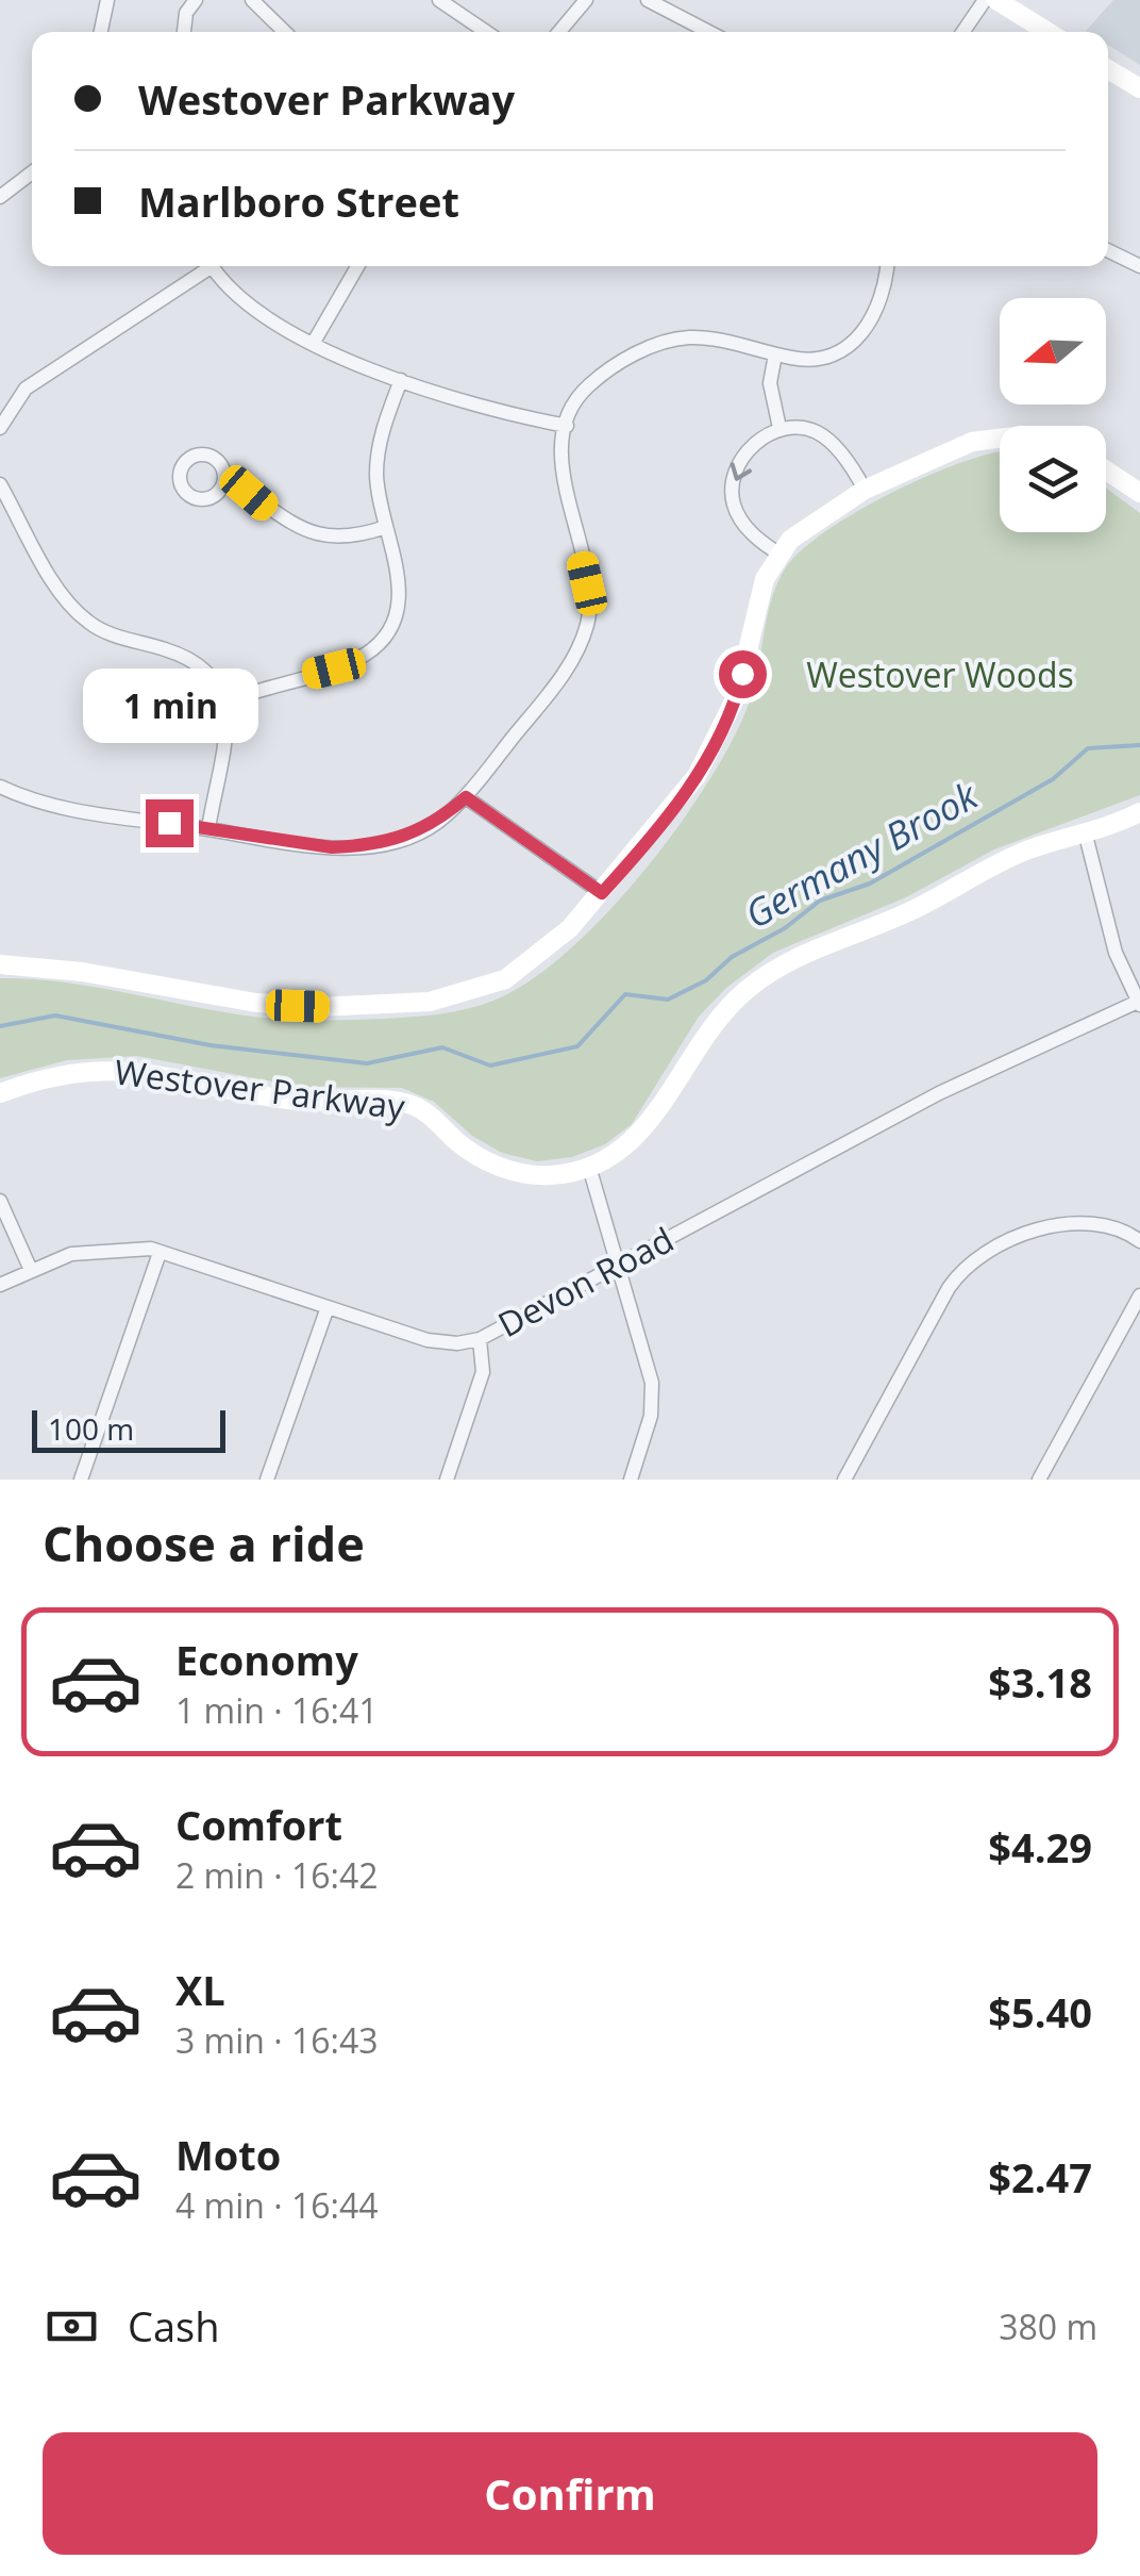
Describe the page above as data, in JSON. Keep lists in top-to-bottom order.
{
  "streets": {
    "street": ["Westover Parkway", "Devon Road"]
  },
  "water": ["Germany Brook"],
  "parks": ["Westover Woods"],
  "scale_bar": "100 m",
  "north": "left",
  "page": {
    "banner": ["Westover Parkway", "Marlboro Street"],
    "bubble": "1 min",
    "scale": "100 m",
    "heading": "Choose a ride",
    "list": [
      {
        "name": "Economy",
        "note": "1 min · 16:41",
        "value": "$3.18"
      },
      {
        "name": "Comfort",
        "note": "2 min · 16:42",
        "value": "$4.29"
      },
      {
        "name": "XL",
        "note": "3 min · 16:43",
        "value": "$5.40"
      },
      {
        "name": "Moto",
        "note": "4 min · 16:44",
        "value": "$2.47"
      }
    ],
    "pay": ["Cash", "380 m"],
    "buttons": "Confirm"
  }
}
